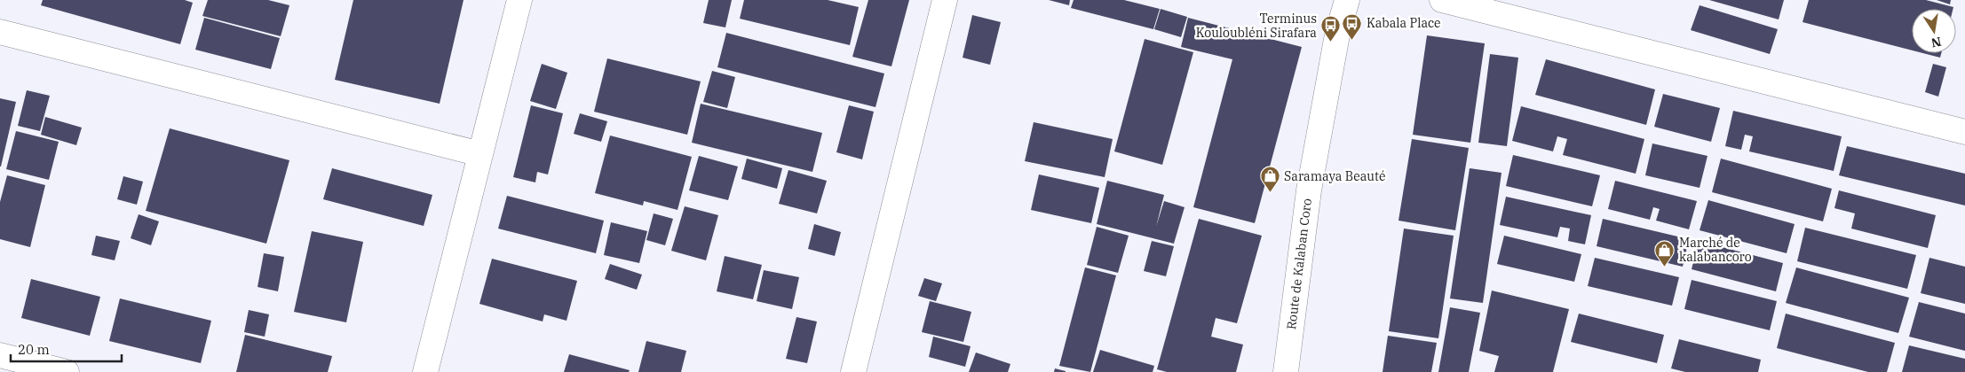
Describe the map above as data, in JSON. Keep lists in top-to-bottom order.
{
  "streets": {
    "street": ["Route de Kalaban Coro"]
  },
  "places": {
    "bus stop": ["Kabala Place", "Terminus Kouloubléni Sirafara"],
    "shop": ["Saramaya Beauté", "Marché de kalabancoro"]
  },
  "scale_bar": "20 m",
  "north": "bottom"
}
